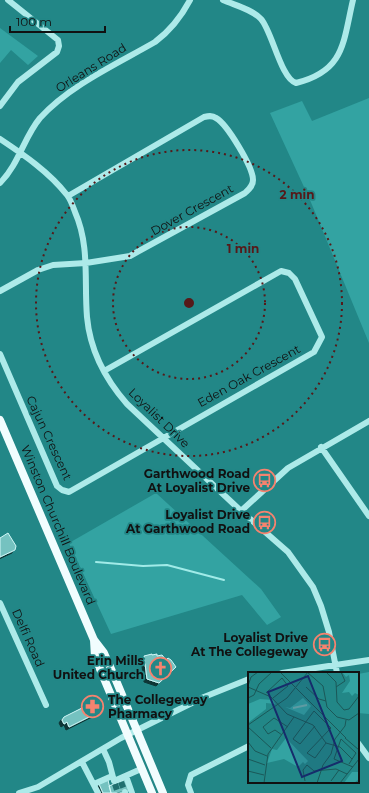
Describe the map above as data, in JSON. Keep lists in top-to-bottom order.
{
  "streets": {
    "main road": ["Winston Churchill Boulevard"],
    "street": [
      "Orleans Road",
      "Dover Crescent",
      "Eden Oak Crescent",
      "Loyalist Drive",
      "Cajun Crescent",
      "Delfi Road"
    ]
  },
  "crossings": [
    ["Orleans Road", "Loyalist Drive"],
    ["Dover Crescent", "Loyalist Drive"],
    ["Eden Oak Crescent", "Loyalist Drive"],
    ["Eden Oak Crescent", "Cajun Crescent"],
    ["Loyalist Drive", "Cajun Crescent"]
  ],
  "places": {
    "bus stop": ["Garthwood Road At Loyalist Drive", "Loyalist Drive At Garthwood Road", "Loyalist Drive At The Collegeway"],
    "church": ["Erin Mills United Church"],
    "pharmacy": ["The Collegeway Pharmacy"]
  },
  "scale_bar": "100 m",
  "rings": ["2 min", "1 min"]
}
